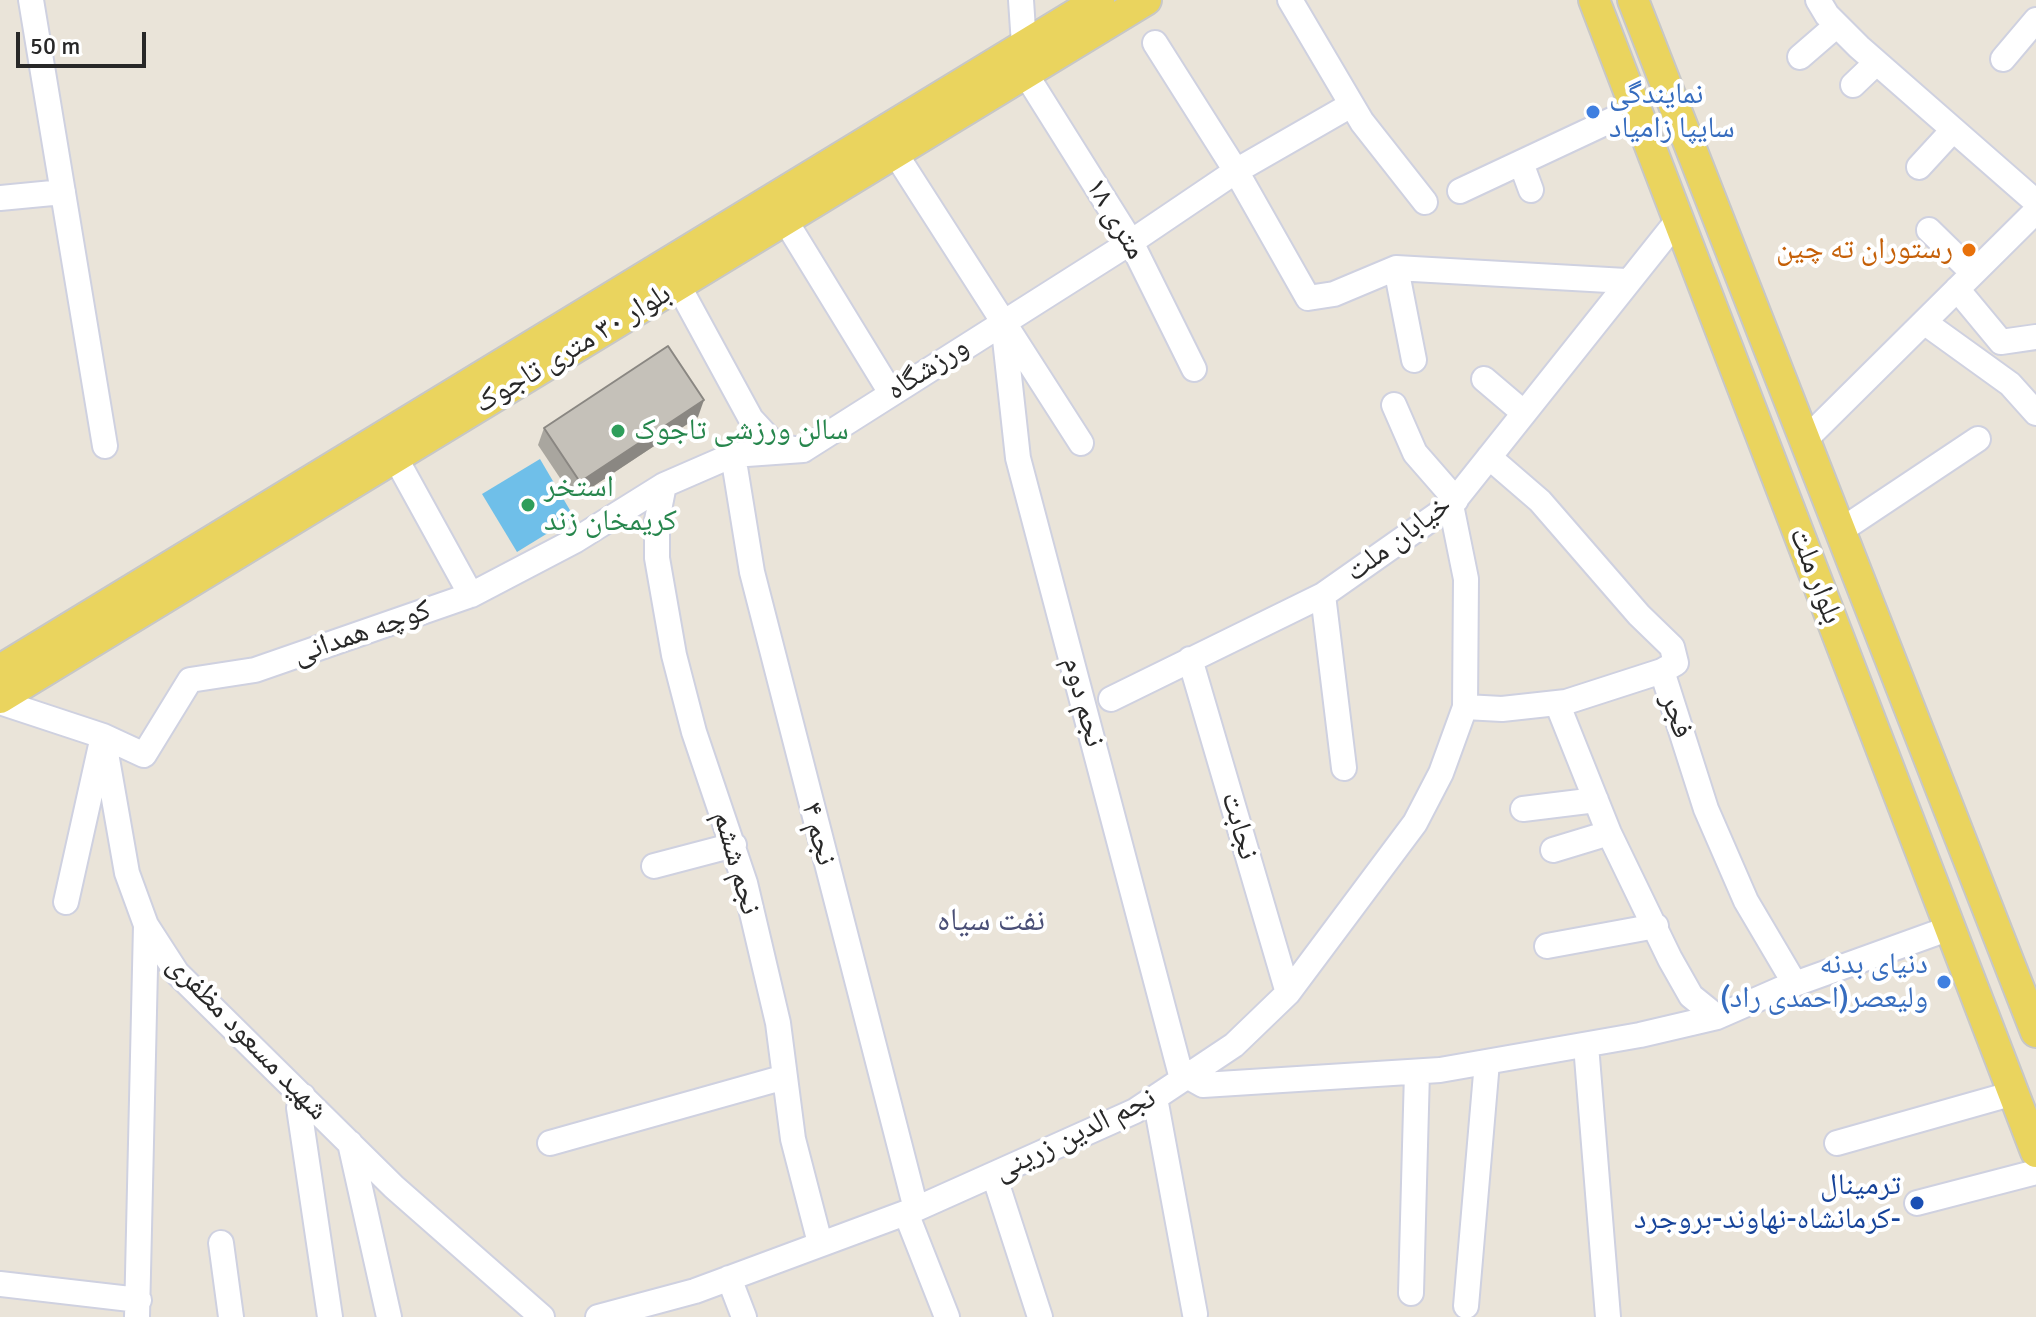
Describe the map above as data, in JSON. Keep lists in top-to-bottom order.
{
  "streets": {
    "main road": ["بلوار ۳۰ متری تاجوک", "بلوار ملت"],
    "street": [
      "۱۸ متری",
      "ورزشگاه",
      "خیابان ملت",
      "کوچه همدانی",
      "نجم دوم",
      "فجر",
      "نجابت",
      "نجم ۴",
      "نجم ششم",
      "شهید مسعود مظفری",
      "نجم الدین زرینی"
    ]
  },
  "crossings": [
    ["۱۸ متری", "بلوار ۳۰ متری تاجوک"],
    ["۱۸ متری", "ورزشگاه"],
    ["ورزشگاه", "کوچه همدانی"],
    ["ورزشگاه", "نجم دوم"],
    ["خیابان ملت", "بلوار ملت"],
    ["خیابان ملت", "فجر"],
    ["خیابان ملت", "نجابت"],
    ["خیابان ملت", "نجم الدین زرینی"],
    ["کوچه همدانی", "نجم ۴"],
    ["کوچه همدانی", "نجم ششم"],
    ["کوچه همدانی", "شهید مسعود مظفری"],
    ["نجم دوم", "نجم الدین زرینی"],
    ["نجابت", "نجم الدین زرینی"],
    ["نجم ۴", "نجم الدین زرینی"],
    ["نجم ششم", "نجم الدین زرینی"]
  ],
  "districts": ["نفت سیاه"],
  "places": [
    "نمایندگی سایپا زامیاد",
    "رستوران ته چین",
    "سالن ورزشی تاجوک",
    "استخر کریمخان زند",
    "دنیای بدنه ولیعصر(احمدی راد)",
    "ترمینال کرمانشاه-نهاوند-بروجرد-"
  ],
  "scale_bar": "50 m"
}
